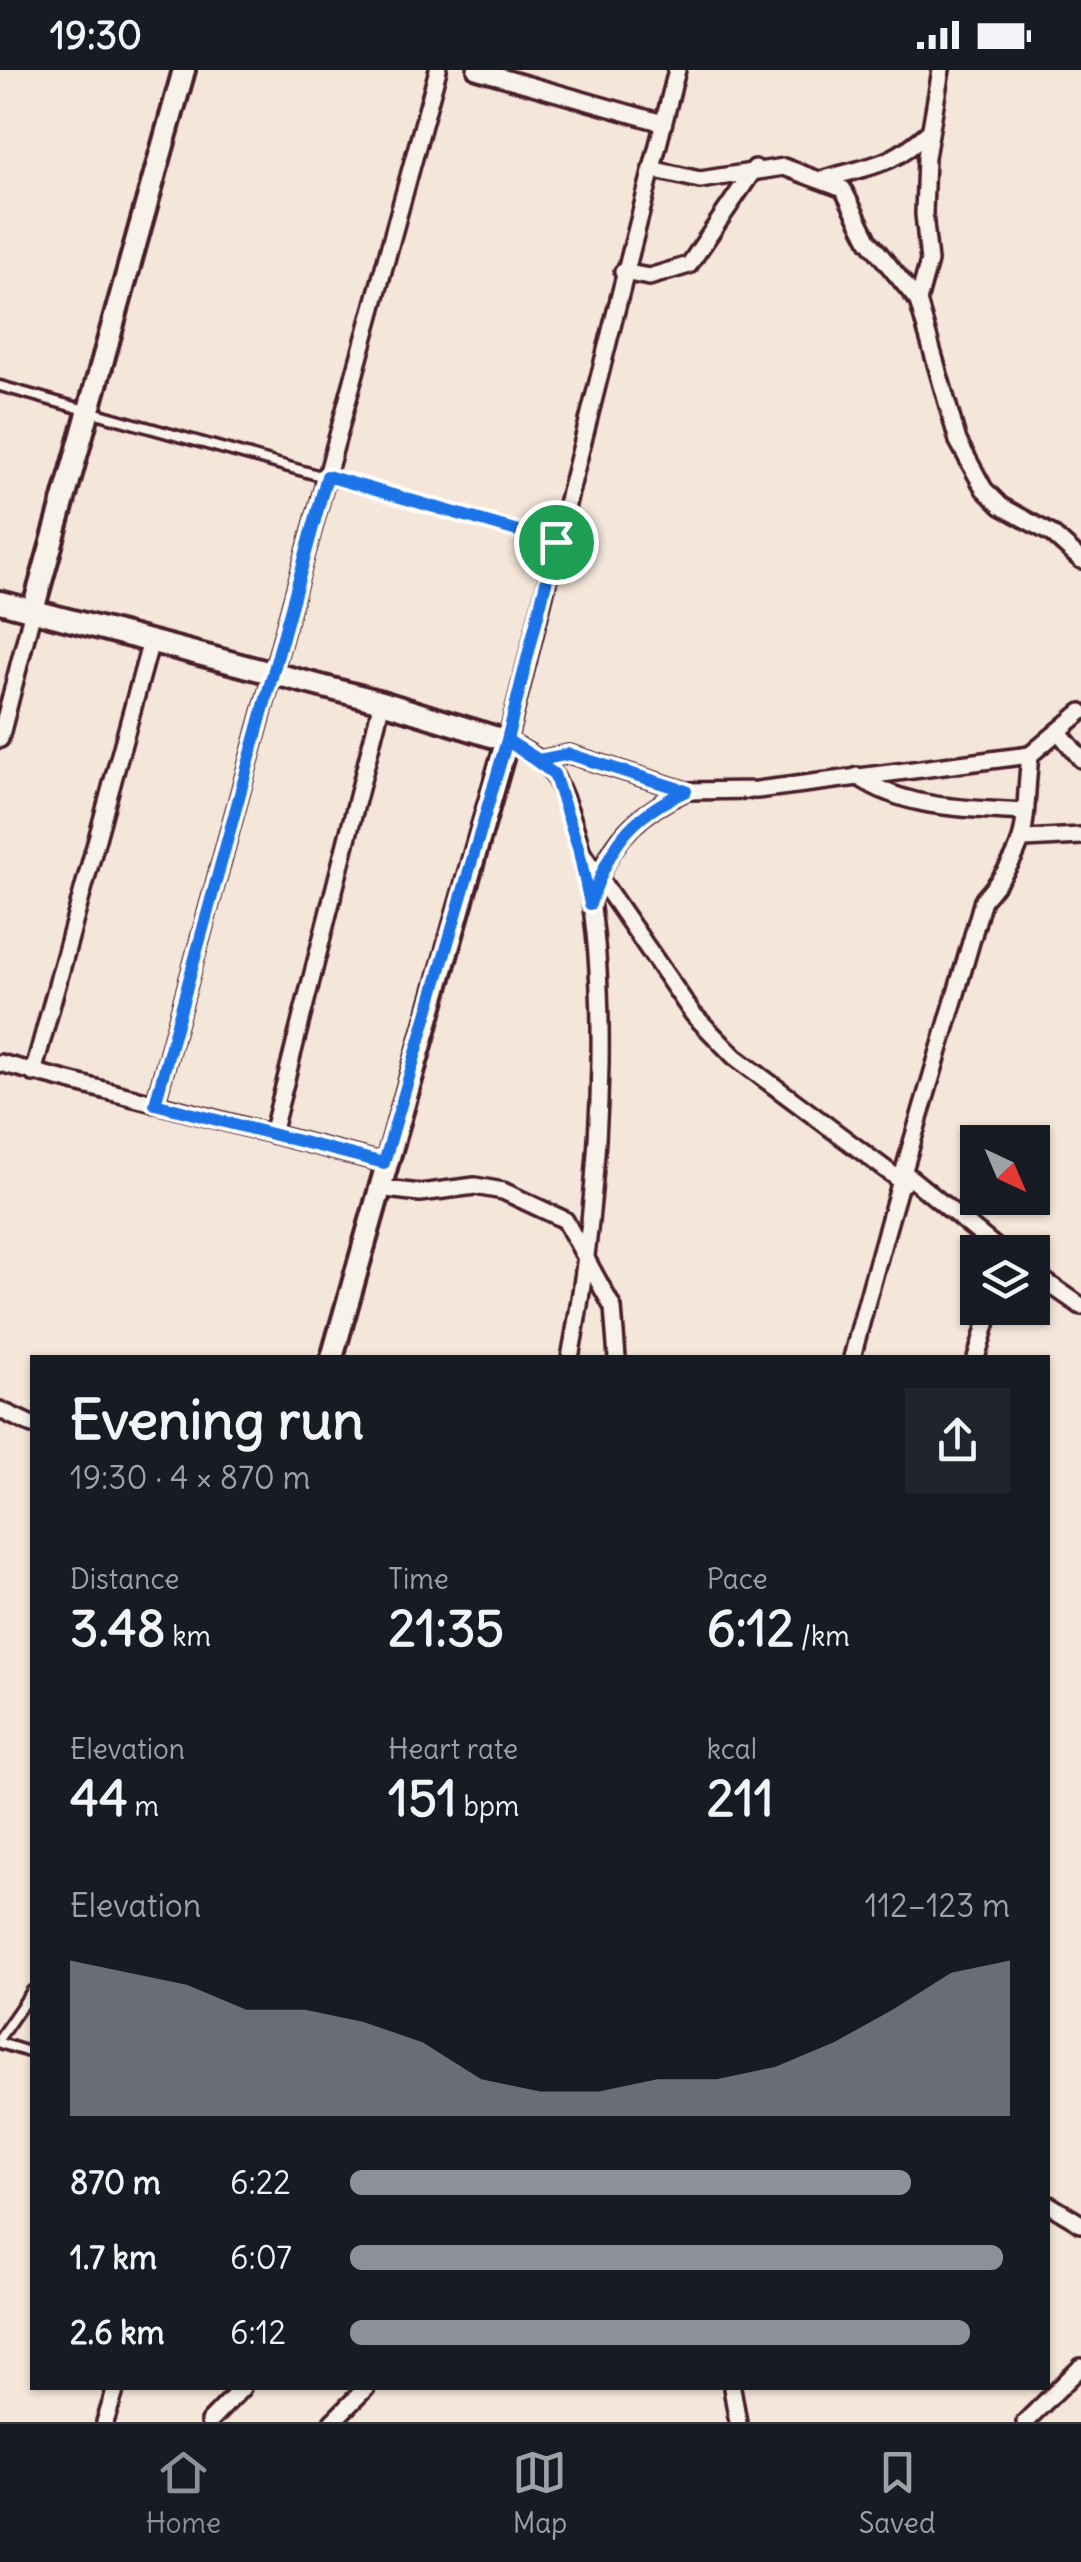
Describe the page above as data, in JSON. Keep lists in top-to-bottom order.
{
  "north": "bottom right",
  "page": {
    "status": "19:30",
    "heading": ["Evening run", "19:30 · 4 × 870 m"],
    "stats": [
      ["Distance", "3.48 km"],
      ["Time", "21:35"],
      ["Pace", "6:12 /km"],
      ["Elevation", "44 m"],
      ["Heart rate", "151 bpm"],
      ["kcal", "211"]
    ],
    "chart": ["Elevation", "112–123 m"],
    "list": [
      {
        "name": "870 m",
        "note": "6:22"
      },
      {
        "name": "1.7 km",
        "note": "6:07"
      },
      {
        "name": "2.6 km",
        "note": "6:12"
      }
    ],
    "tabs": ["Home", "Map", "Saved"]
  }
}
